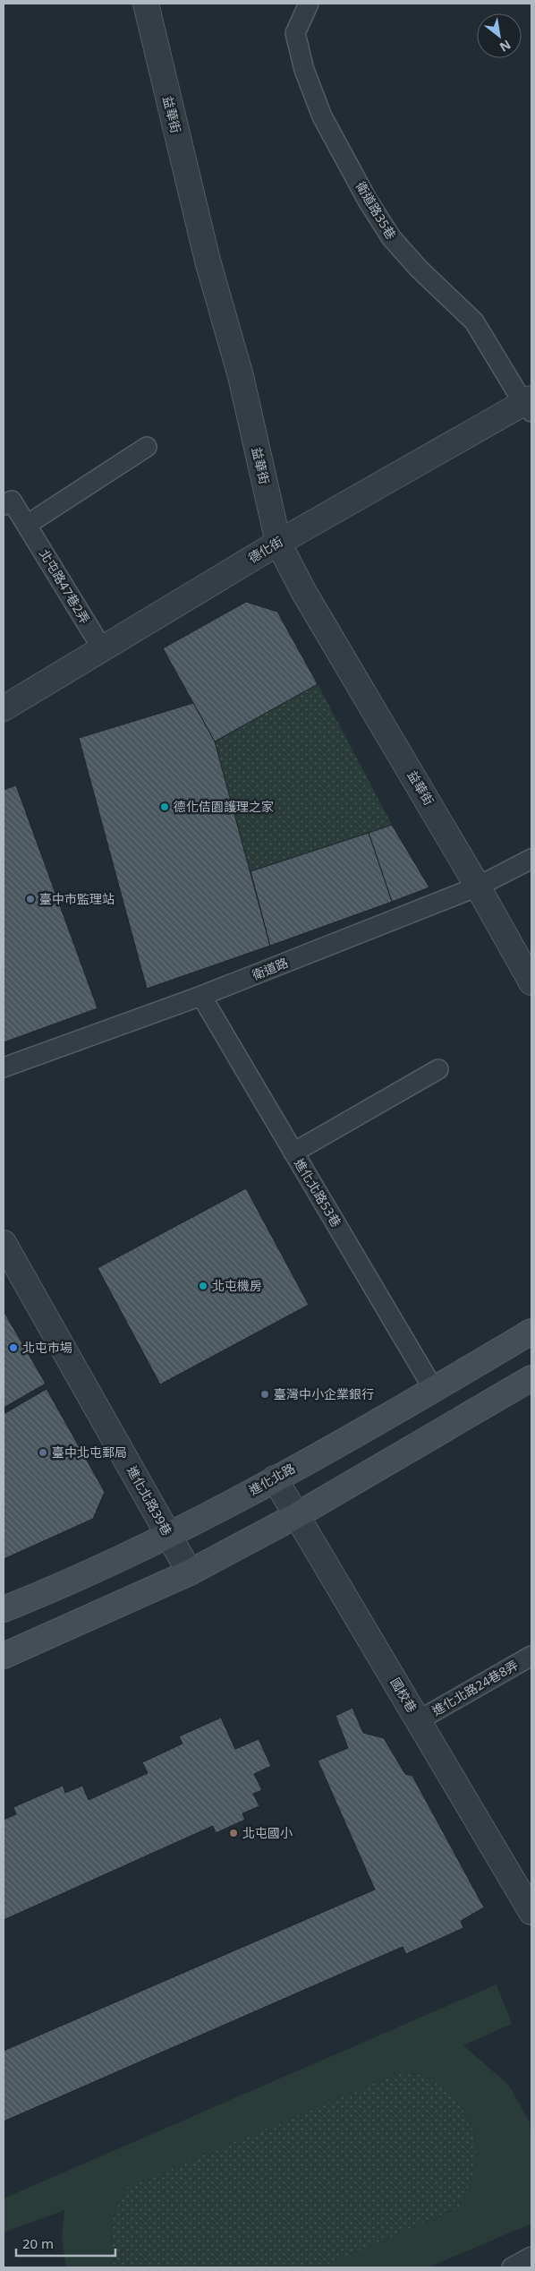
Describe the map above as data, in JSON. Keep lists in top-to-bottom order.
{
  "streets": {
    "main road": ["進化北路"],
    "street": [
      "益華街",
      "德化街",
      "進化北路39巷",
      "國校巷"
    ],
    "lane": [
      "衛道路35巷",
      "北屯路47巷2弄",
      "衛道路",
      "進化北路53巷",
      "進化北路24巷8弄"
    ]
  },
  "crossings": [
    ["益華街", "德化街"],
    ["益華街", "衛道路"],
    ["衛道路35巷", "德化街"],
    ["德化街", "北屯路47巷2弄"],
    ["衛道路", "進化北路53巷"],
    ["進化北路53巷", "進化北路"],
    ["進化北路", "進化北路39巷"],
    ["進化北路", "國校巷"],
    ["進化北路24巷8弄", "國校巷"]
  ],
  "places": [
    "德化佶園護理之家",
    "臺中市監理站",
    "北屯機房",
    "北屯市場",
    "臺灣中小企業銀行",
    "臺中北屯郵局",
    "北屯國小"
  ],
  "scale_bar": "20 m",
  "north": "bottom right"
}
